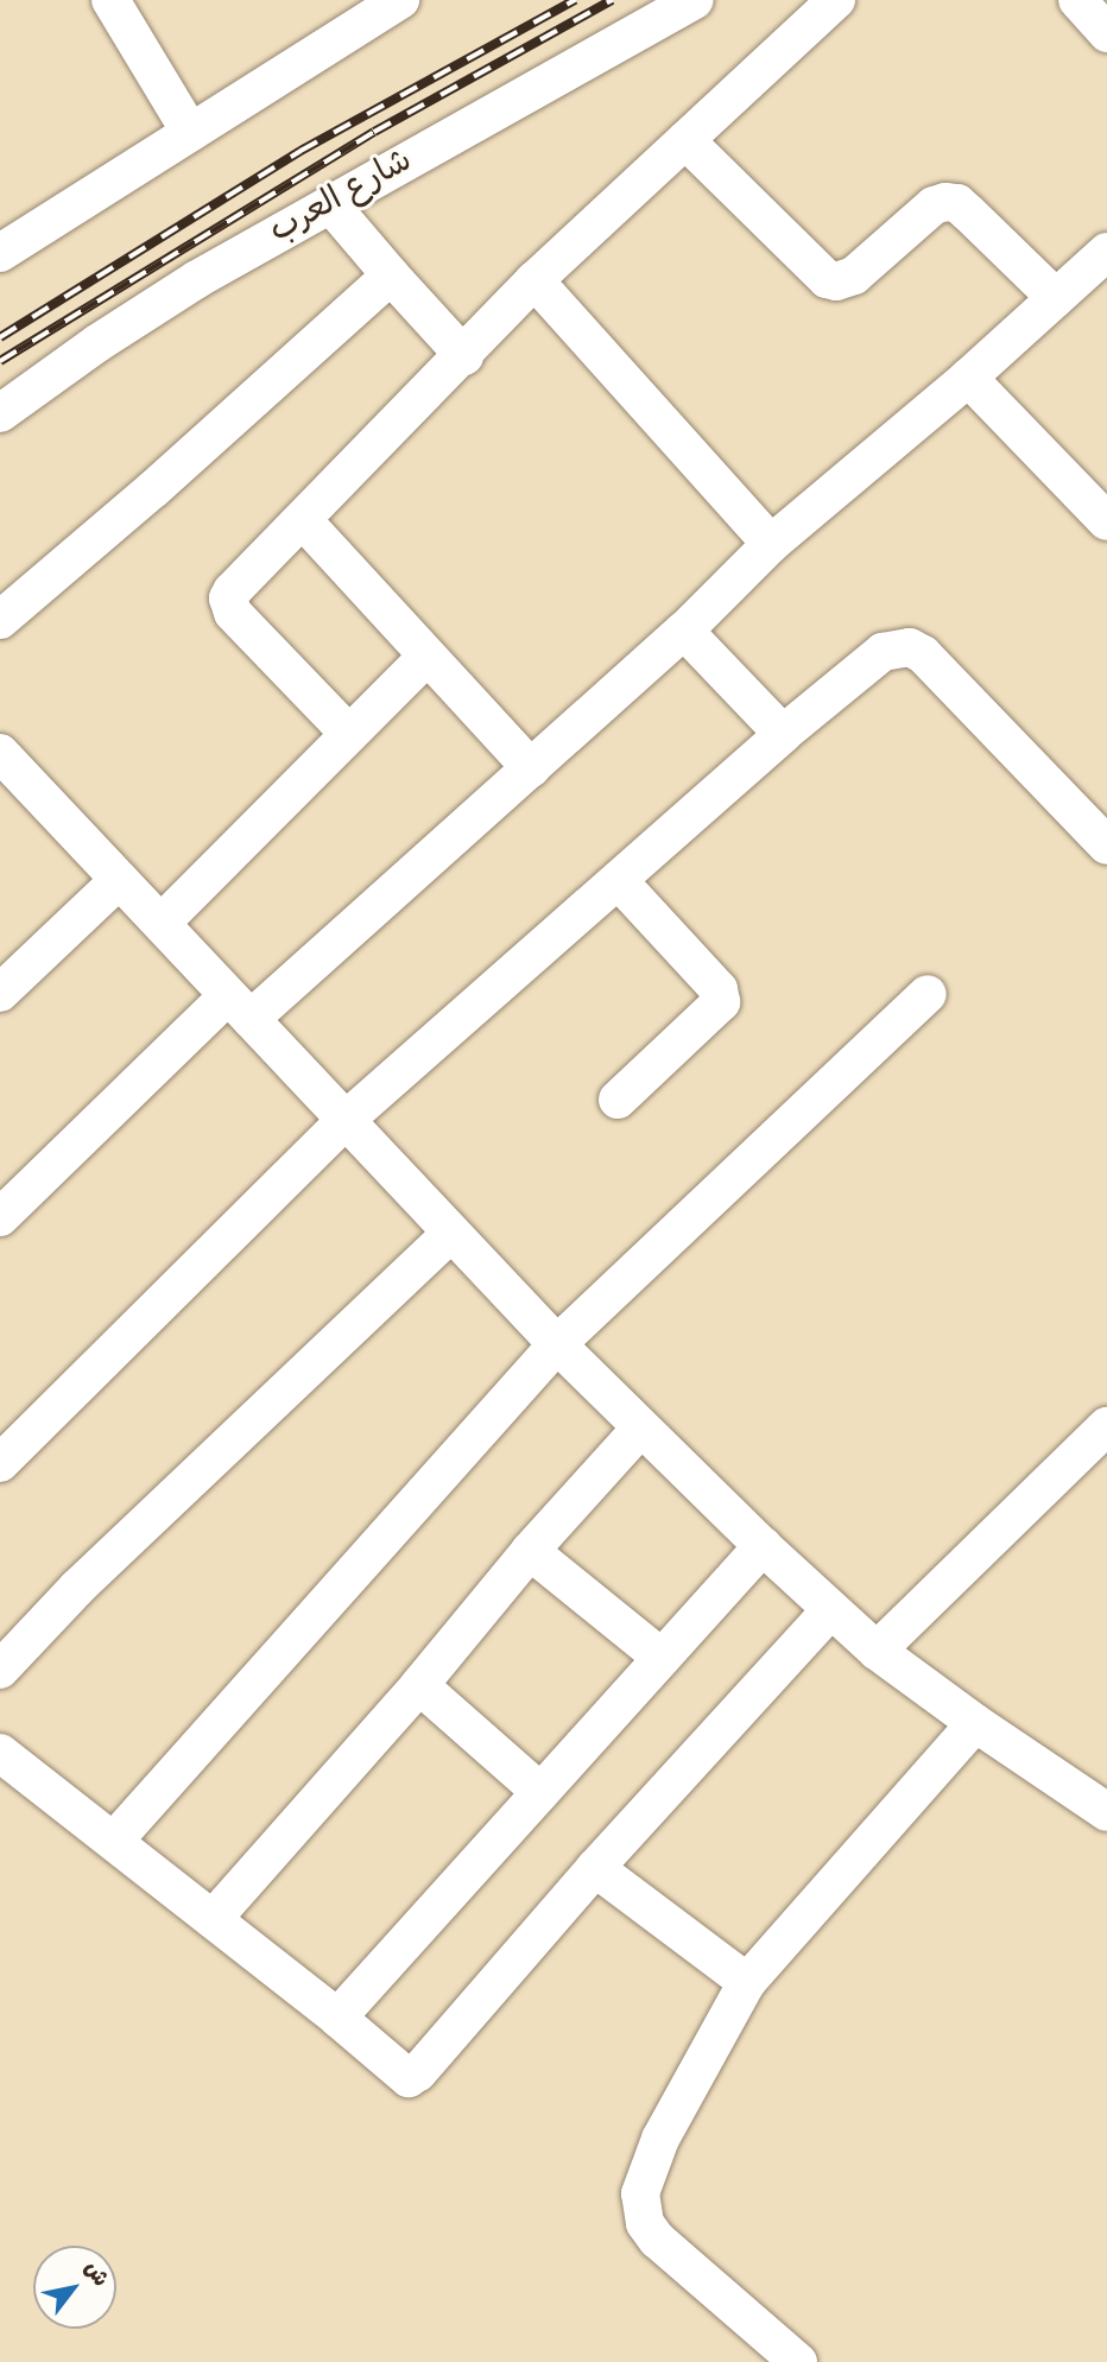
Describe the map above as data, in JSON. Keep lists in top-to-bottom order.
{
  "streets": {
    "street": ["شارع العرب"]
  },
  "north": "top right"
}
